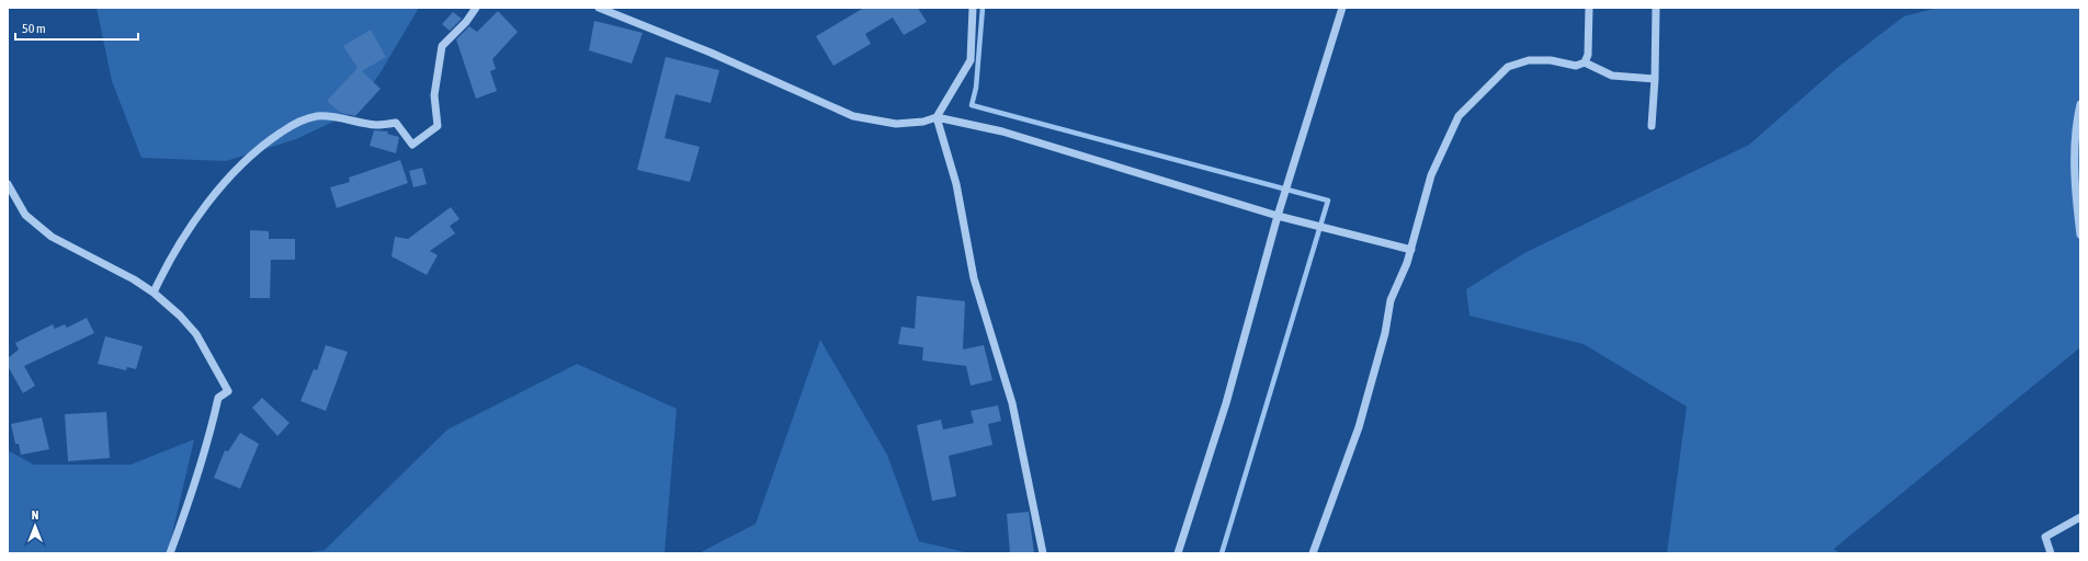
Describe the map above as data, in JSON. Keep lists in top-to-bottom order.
{
  "scale_bar": "50 m",
  "north": "top"
}
